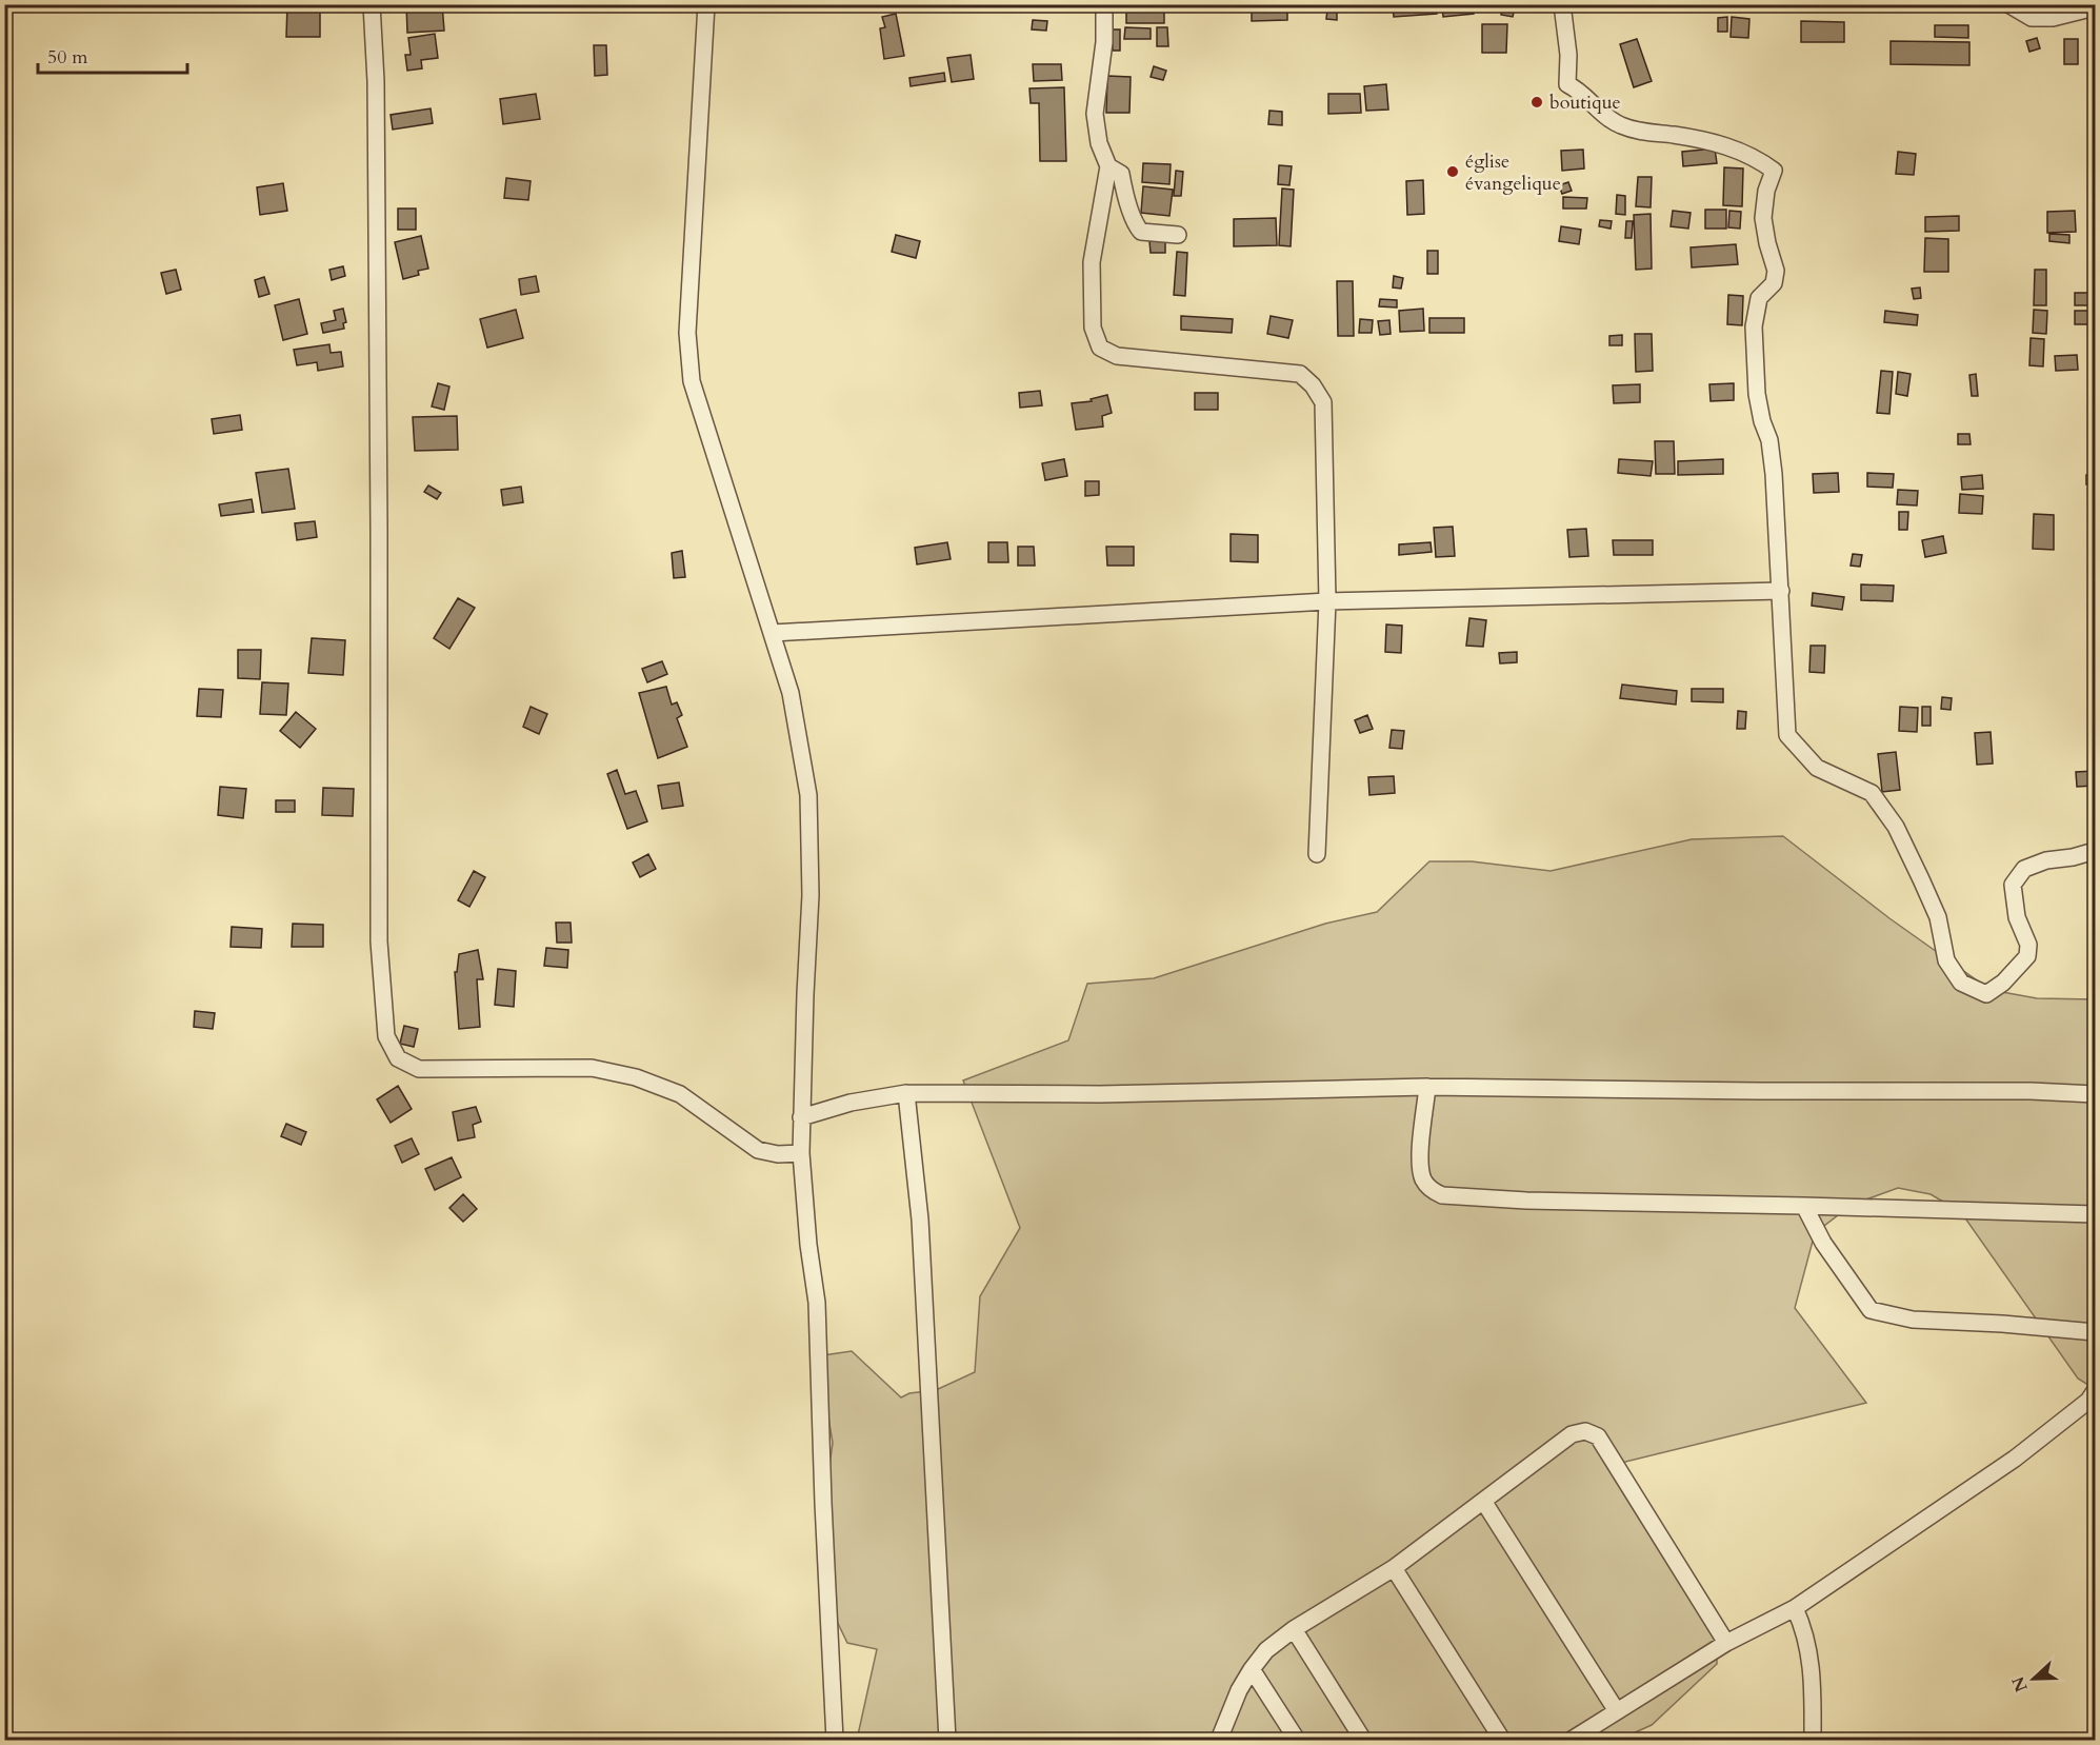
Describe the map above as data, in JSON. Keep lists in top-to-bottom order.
{
  "places": ["boutique", "église évangelique"],
  "scale_bar": "50 m",
  "north": "left"
}
